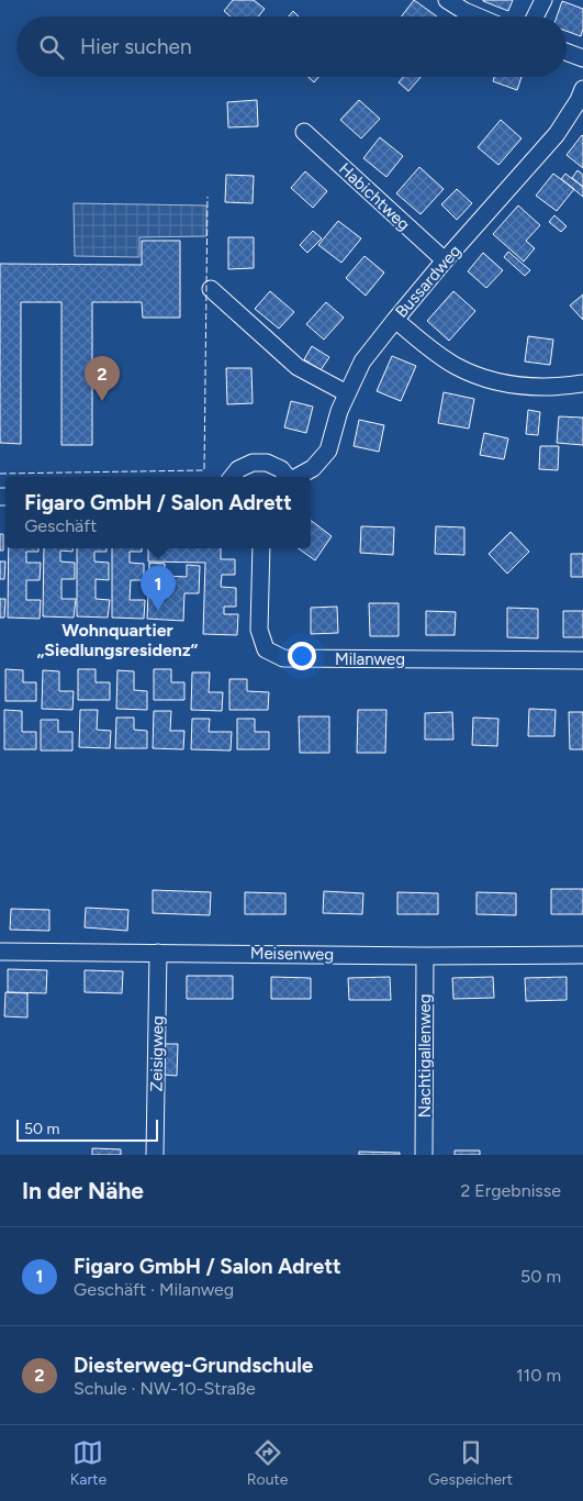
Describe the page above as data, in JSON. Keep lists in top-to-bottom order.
{
  "streets": {
    "street": [
      "Habichtweg",
      "Bussardweg",
      "Milanweg",
      "Meisenweg",
      "Zeisigweg",
      "Nachtigallenweg"
    ]
  },
  "crossings": [
    ["Habichtweg", "Bussardweg"],
    ["Meisenweg", "Zeisigweg"],
    ["Meisenweg", "Nachtigallenweg"]
  ],
  "districts": ["Wohnquartier „Siedlungsresidenz“"],
  "scale_bar": "50 m",
  "page": {
    "search": "Hier suchen",
    "pins": ["2", "1"],
    "popup": ["Figaro GmbH / Salon Adrett", "Geschäft"],
    "scale": "50 m",
    "heading": ["In der Nähe", "2 Ergebnisse"],
    "list": [
      {
        "mark": "1",
        "name": "Figaro GmbH / Salon Adrett",
        "note": "Geschäft · Milanweg",
        "value": "50 m"
      },
      {
        "mark": "2",
        "name": "Diesterweg-Grundschule",
        "note": "Schule · NW-10-Straße",
        "value": "110 m"
      }
    ],
    "nav": ["Karte", "Route", "Gespeichert"]
  }
}
